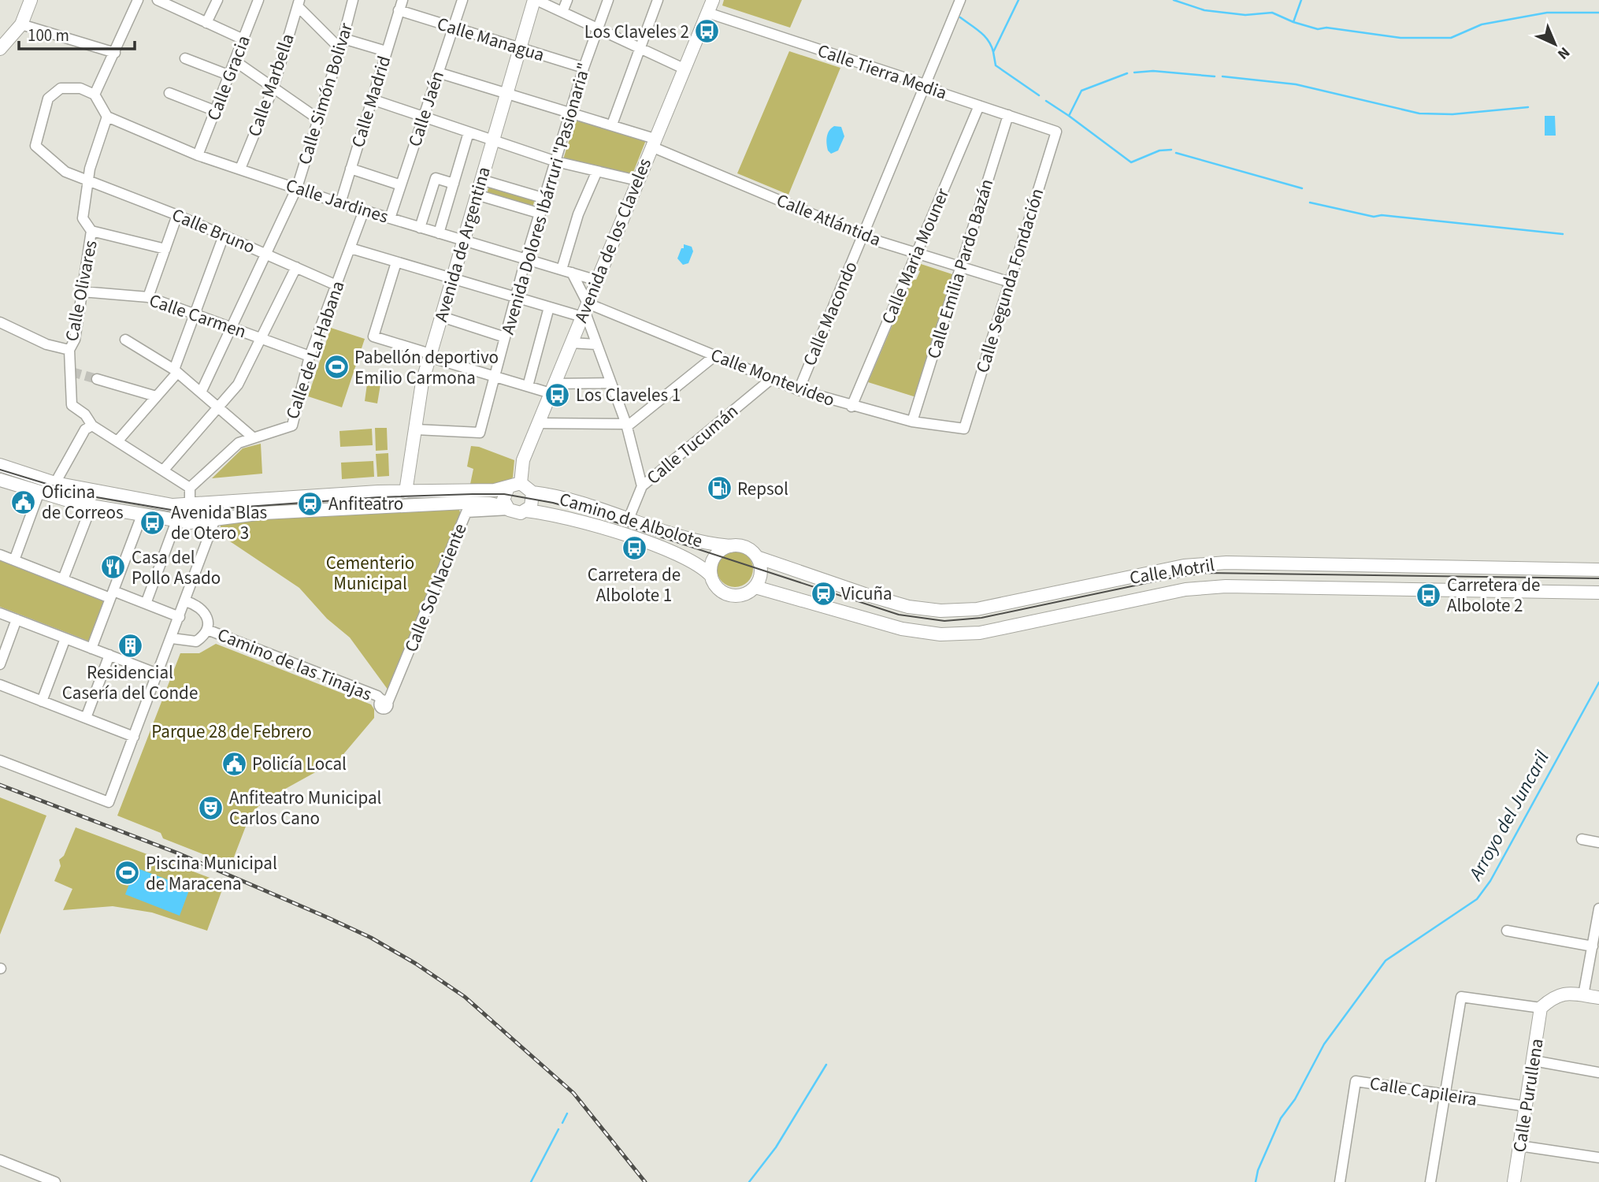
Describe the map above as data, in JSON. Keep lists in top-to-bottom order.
{
  "streets": {
    "street": [
      "Calle Managua",
      "Calle Tierra Media",
      "Calle Gracia",
      "Calle Marbella",
      "Calle Simón Bolivar",
      "Calle Madrid",
      "Calle Jaén",
      "Avenida Dolores Ibárruri \"Pasionaria\"",
      "Calle Jardines",
      "Calle Atlántida",
      "Calle Bruno",
      "Avenida de los Claveles",
      "Avenida de Argentina",
      "Calle Maria Mouner",
      "Calle Emilia Pardo Bazán",
      "Calle Segunda Fondación",
      "Calle Olivares",
      "Calle Macondo",
      "Calle Carmen",
      "Calle de La Habana",
      "Calle Montevideo",
      "Calle Tucumán",
      "Camino de Albolote",
      "Calle Motril",
      "Calle Sol Naciente",
      "Camino de las Tinajas",
      "Calle Capileira",
      "Calle Purullena"
    ]
  },
  "crossings": [
    ["Calle Managua", "Calle Madrid"],
    ["Calle Managua", "Calle Jaén"],
    ["Calle Managua", "Avenida Dolores Ibárruri \"Pasionaria\""],
    ["Calle Managua", "Avenida de Argentina"],
    ["Calle Tierra Media", "Avenida de los Claveles"],
    ["Calle Tierra Media", "Calle Maria Mouner"],
    ["Calle Tierra Media", "Calle Emilia Pardo Bazán"],
    ["Calle Tierra Media", "Calle Segunda Fondación"],
    ["Calle Tierra Media", "Calle Macondo"],
    ["Calle Gracia", "Calle Jardines"],
    ["Calle Marbella", "Calle Jardines"],
    ["Calle Simón Bolivar", "Calle Jardines"],
    ["Calle Simón Bolivar", "Calle Bruno"],
    ["Calle Simón Bolivar", "Calle Carmen"],
    ["Calle Madrid", "Calle Jardines"],
    ["Calle Jaén", "Calle Jardines"],
    ["Calle Jaén", "Calle Atlántida"],
    ["Avenida Dolores Ibárruri \"Pasionaria\"", "Calle Jardines"],
    ["Avenida Dolores Ibárruri \"Pasionaria\"", "Calle Atlántida"],
    ["Avenida Dolores Ibárruri \"Pasionaria\"", "Avenida de Argentina"],
    ["Avenida Dolores Ibárruri \"Pasionaria\"", "Calle Montevideo"],
    ["Calle Jardines", "Calle Bruno"],
    ["Calle Jardines", "Avenida de los Claveles"],
    ["Calle Jardines", "Avenida de Argentina"],
    ["Calle Jardines", "Calle de La Habana"],
    ["Calle Atlántida", "Avenida de los Claveles"],
    ["Calle Atlántida", "Avenida de Argentina"],
    ["Calle Atlántida", "Calle Maria Mouner"],
    ["Calle Atlántida", "Calle Emilia Pardo Bazán"],
    ["Calle Atlántida", "Calle Segunda Fondación"],
    ["Calle Atlántida", "Calle Macondo"],
    ["Calle Bruno", "Calle de La Habana"],
    ["Avenida de los Claveles", "Calle Montevideo"],
    ["Avenida de los Claveles", "Camino de Albolote"],
    ["Avenida de los Claveles", "Calle Sol Naciente"],
    ["Avenida de Argentina", "Calle Montevideo"],
    ["Calle Maria Mouner", "Calle Montevideo"],
    ["Calle Emilia Pardo Bazán", "Calle Montevideo"],
    ["Calle Segunda Fondación", "Calle Montevideo"],
    ["Calle Olivares", "Calle Carmen"],
    ["Calle Olivares", "Calle de La Habana"],
    ["Calle Macondo", "Calle Montevideo"],
    ["Calle Carmen", "Calle de La Habana"],
    ["Calle de La Habana", "Calle Montevideo"],
    ["Calle Montevideo", "Calle Tucumán"],
    ["Calle Tucumán", "Camino de Albolote"],
    ["Camino de Albolote", "Calle Motril"],
    ["Camino de Albolote", "Calle Sol Naciente"],
    ["Calle Sol Naciente", "Camino de las Tinajas"],
    ["Calle Capileira", "Calle Purullena"]
  ],
  "water": ["Arroyo del Juncaril"],
  "parks": ["Cementerio Municipal", "Parque 28 de Febrero"],
  "places": {
    "bus stop": [
      "Los Claveles 2",
      "Los Claveles 1",
      "Avenida Blas de Otero 3",
      "Carretera de Albolote 1",
      "Carretera de Albolote 2"
    ],
    "sports": ["Pabellón deportivo Emilio Carmona", "Piscina Municipal de Maracena"],
    "fuel station": ["Repsol"],
    "public building": ["Oficina de Correos", "Policía Local"],
    "station": ["Anfiteatro", "Vicuña"],
    "restaurant": ["Casa del Pollo Asado"],
    "building": ["Residencial Casería del Conde"],
    "theatre": ["Anfiteatro Municipal Carlos Cano"]
  },
  "scale_bar": "100 m",
  "north": "bottom right"
}
